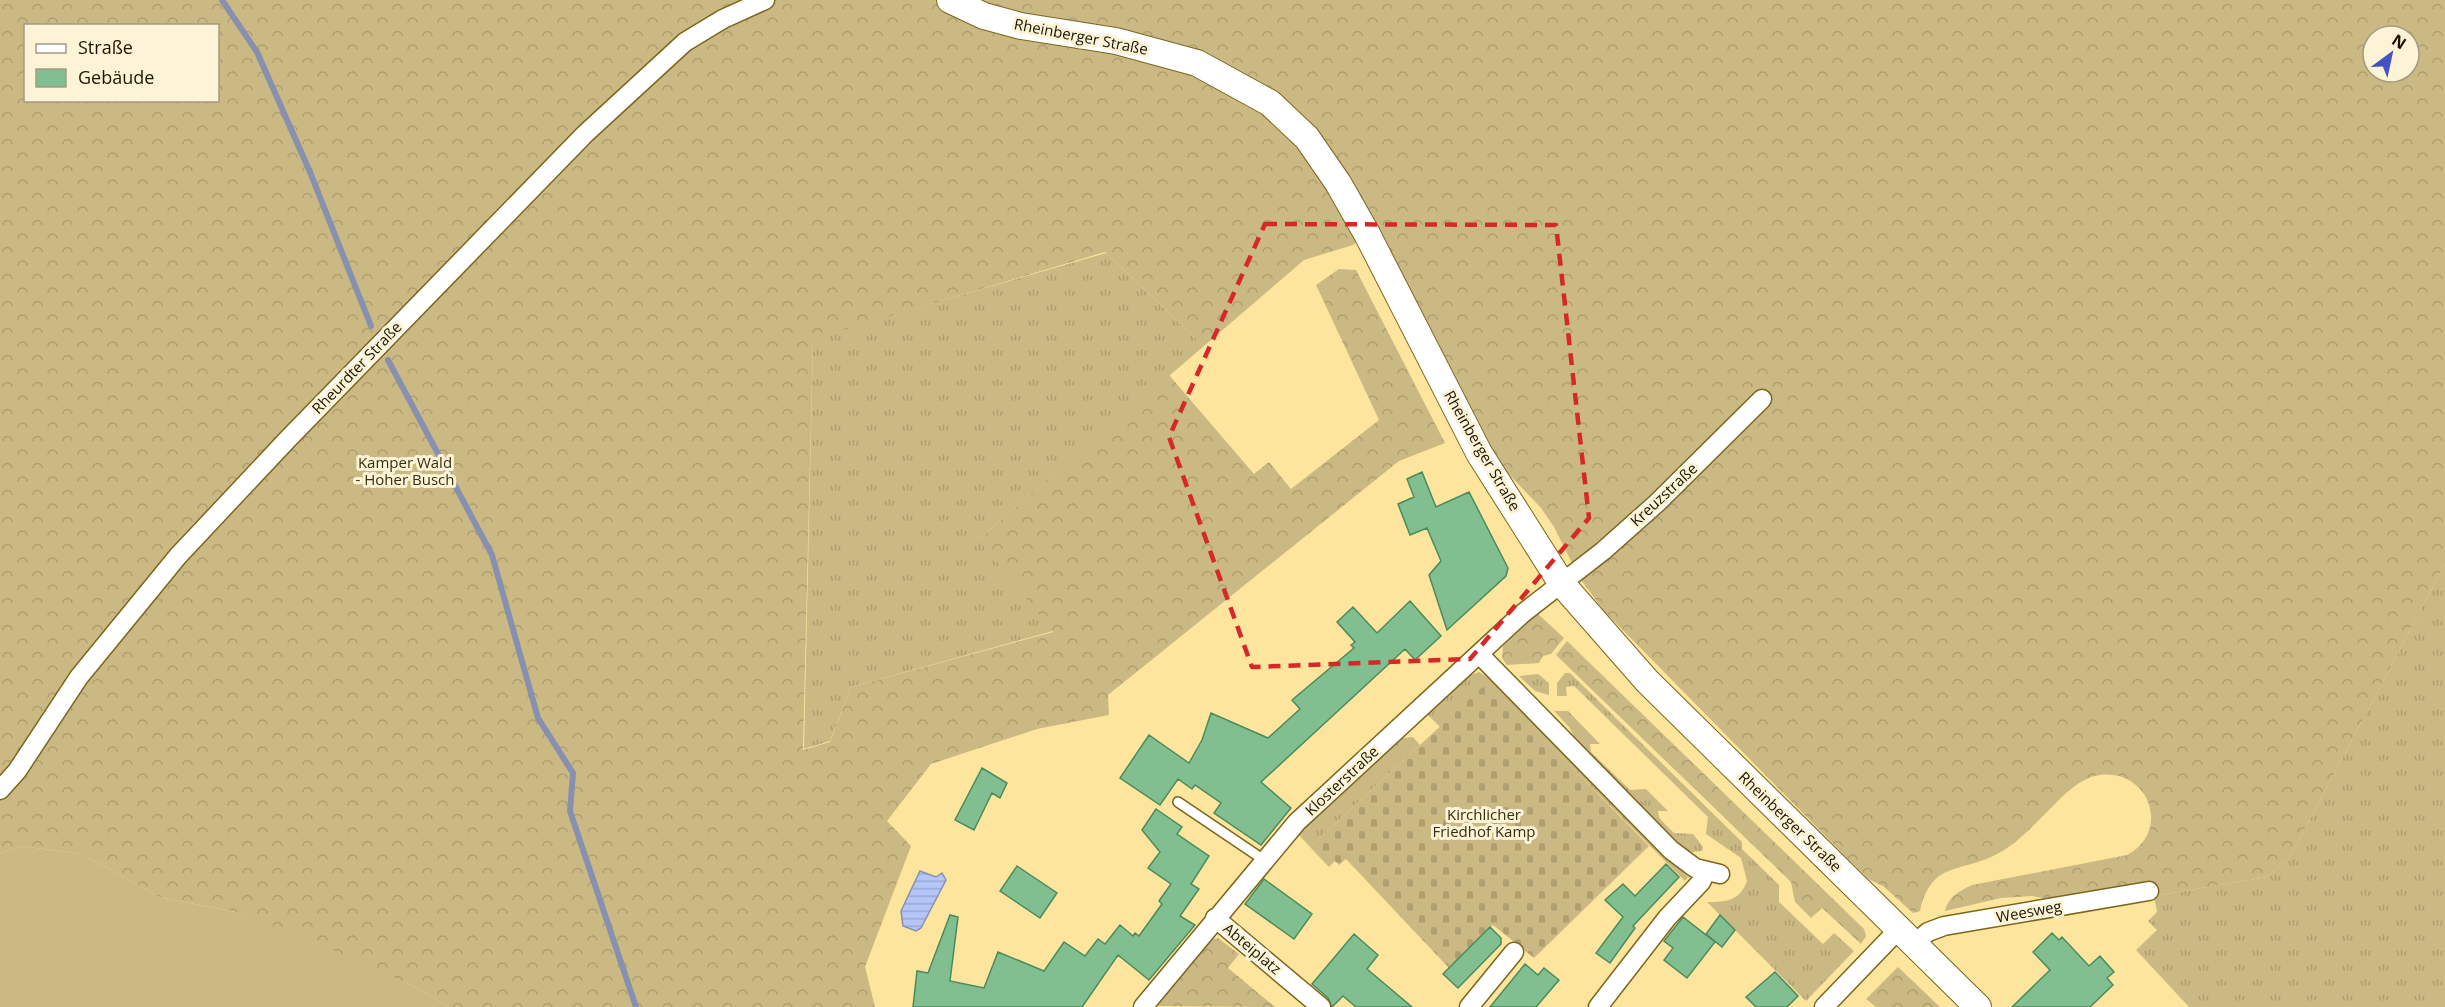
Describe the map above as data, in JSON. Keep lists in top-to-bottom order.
{
  "streets": {
    "main road": ["Rheinberger Straße"],
    "street": [
      "Rheurdter Straße",
      "Kreuzstraße",
      "Klosterstraße",
      "Weesweg",
      "Abteiplatz"
    ]
  },
  "crossings": [
    ["Rheinberger Straße", "Kreuzstraße"],
    ["Rheinberger Straße", "Klosterstraße"],
    ["Rheinberger Straße", "Weesweg"],
    ["Kreuzstraße", "Klosterstraße"],
    ["Klosterstraße", "Abteiplatz"]
  ],
  "parks": ["Kamper Wald - Hoher Busch", "Kirchlicher Friedhof Kamp"],
  "legend": ["Straße", "Gebäude"],
  "north": "top right"
}
